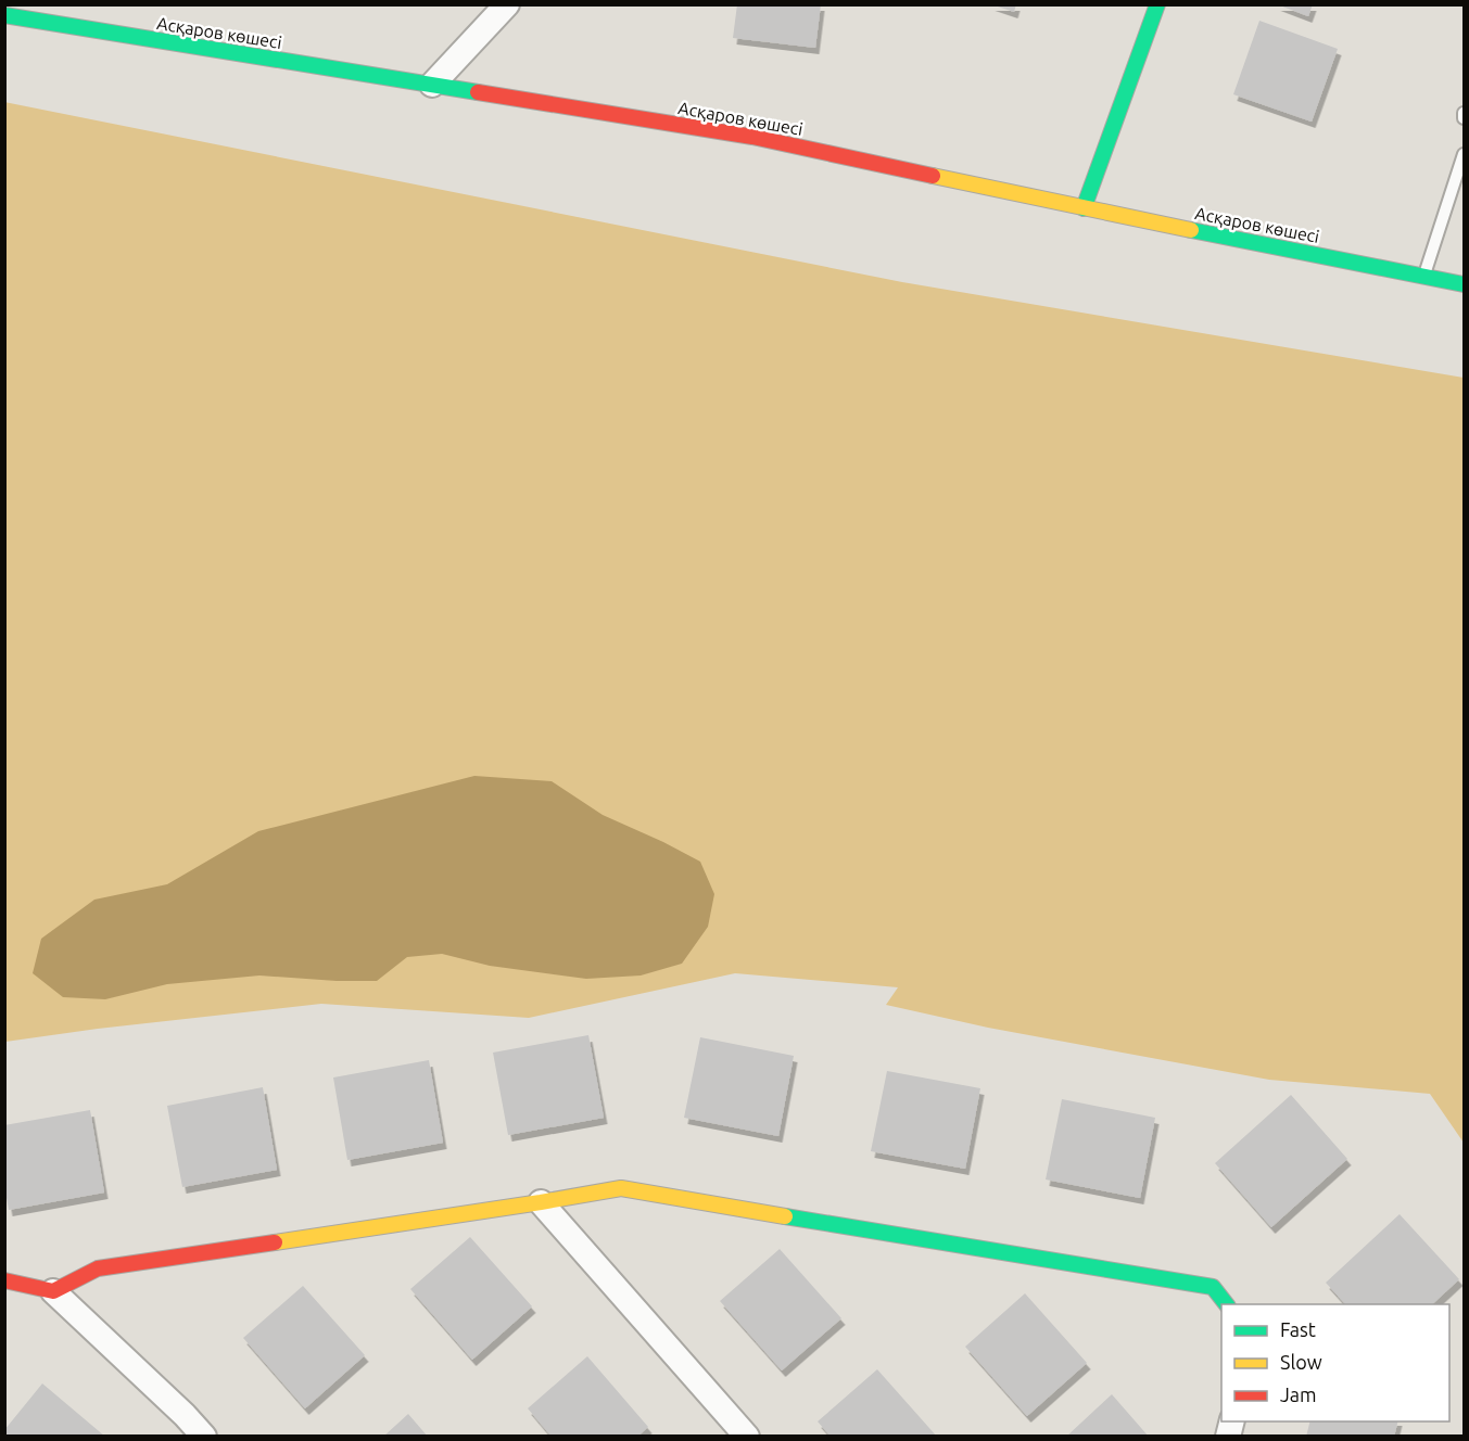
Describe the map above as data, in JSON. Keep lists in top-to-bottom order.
{
  "streets": {
    "street": ["Асқаров көшесі"]
  },
  "legend": ["Fast", "Slow", "Jam"]
}
